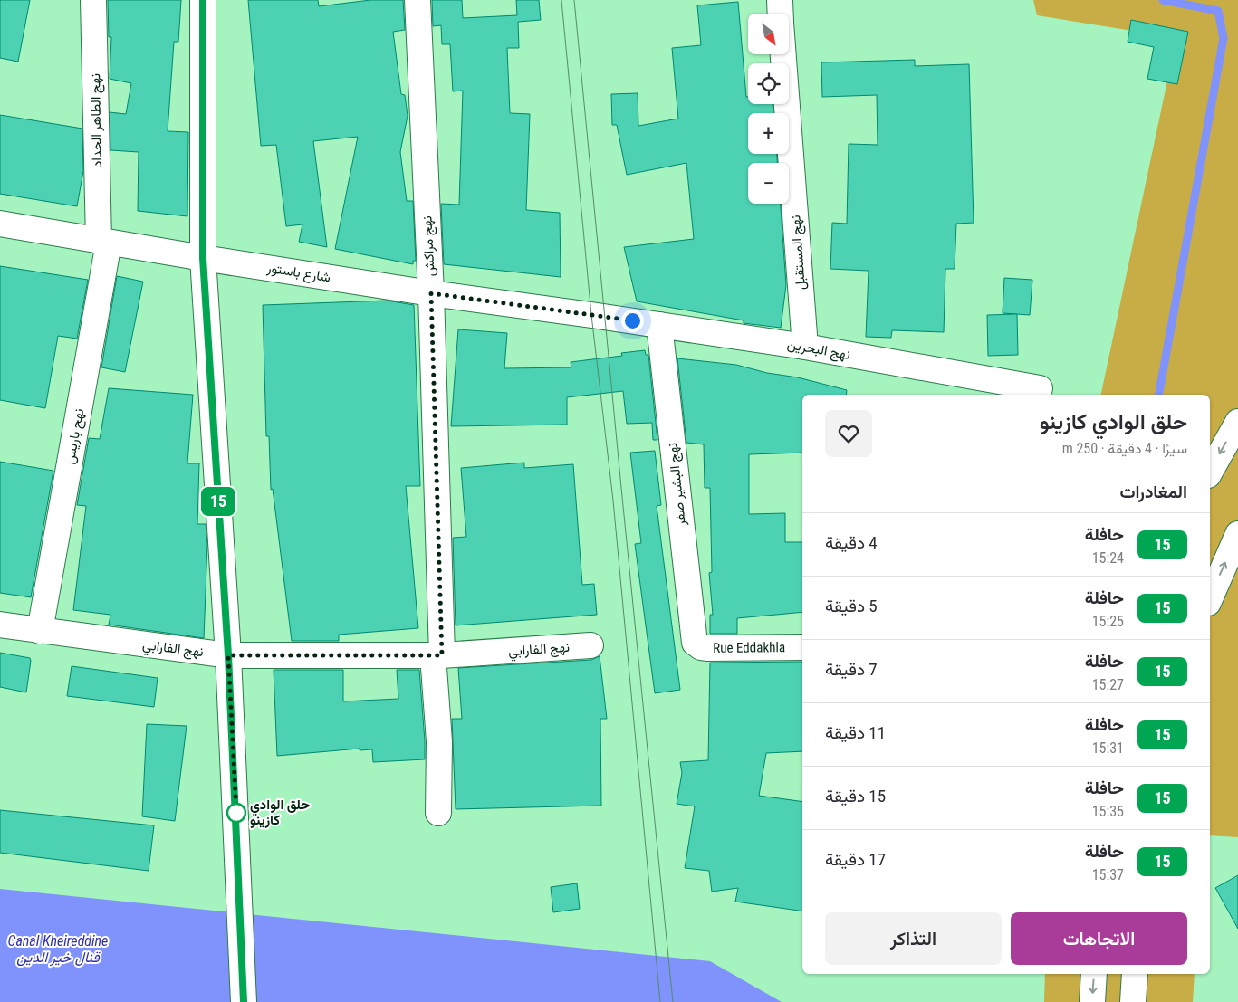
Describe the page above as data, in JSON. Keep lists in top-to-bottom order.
{
  "streets": {
    "main road": [
      "نهج الطاهر الحداد",
      "نهج مراكش",
      "نهج المستقبل",
      "شارع باستور",
      "نهج البحرين",
      "نهج باريس",
      "نهج البشير صفر",
      "Rue Eddakhla",
      "نهج الفارابي"
    ]
  },
  "crossings": [
    ["نهج الطاهر الحداد", "شارع باستور"],
    ["نهج الطاهر الحداد", "نهج باريس"],
    ["نهج مراكش", "شارع باستور"],
    ["نهج مراكش", "نهج الفارابي"],
    ["نهج المستقبل", "نهج البحرين"],
    ["شارع باستور", "نهج البحرين"],
    ["شارع باستور", "نهج باريس"],
    ["نهج البحرين", "نهج البشير صفر"],
    ["نهج باريس", "نهج الفارابي"],
    ["نهج البشير صفر", "Rue Eddakhla"]
  ],
  "water": ["Canal Kheireddine قنال خير الدين"],
  "places": ["حلق الوادي كازينو"],
  "lines": ["bus line 15"],
  "north": "bottom right",
  "page": {
    "on_map": "15",
    "map_buttons": ["+", "−"],
    "heading": [
      ["حلق الوادي كازينو", "سيرًا · 4 دقيقة · 250 m"],
      "المغادرات"
    ],
    "list": [
      {
        "mark": "15",
        "name": "حافلة",
        "note": "15:24",
        "value": "4 دقيقة"
      },
      {
        "mark": "15",
        "name": "حافلة",
        "note": "15:25",
        "value": "5 دقيقة"
      },
      {
        "mark": "15",
        "name": "حافلة",
        "note": "15:27",
        "value": "7 دقيقة"
      },
      {
        "mark": "15",
        "name": "حافلة",
        "note": "15:31",
        "value": "11 دقيقة"
      },
      {
        "mark": "15",
        "name": "حافلة",
        "note": "15:35",
        "value": "15 دقيقة"
      },
      {
        "mark": "15",
        "name": "حافلة",
        "note": "15:37",
        "value": "17 دقيقة"
      }
    ],
    "buttons": ["الاتجاهات", "التذاكر"]
  }
}
